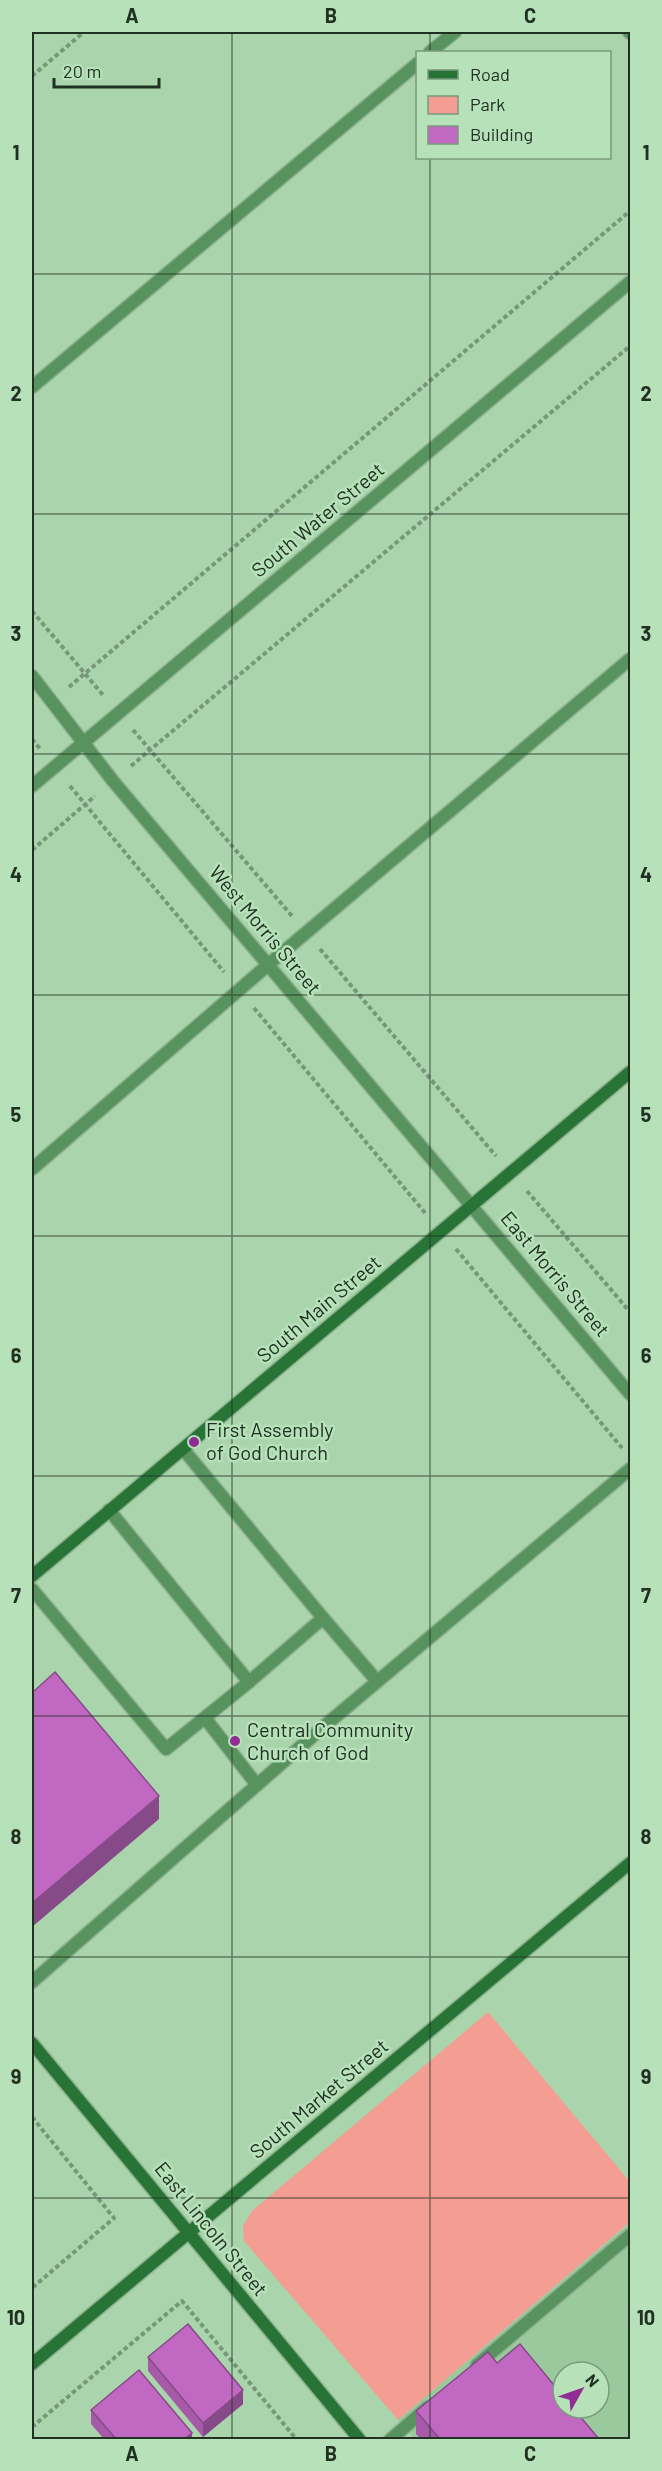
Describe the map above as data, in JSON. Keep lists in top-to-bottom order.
{
  "streets": {
    "street": [
      "South Water Street",
      "West Morris Street",
      "East Morris Street",
      "South Main Street",
      "South Market Street",
      "East Lincoln Street"
    ]
  },
  "crossings": [
    ["South Water Street", "West Morris Street"],
    ["West Morris Street", "East Morris Street"],
    ["West Morris Street", "South Main Street"],
    ["East Morris Street", "South Main Street"],
    ["South Market Street", "East Lincoln Street"]
  ],
  "places": ["First Assembly of God Church", "Central Community Church of God"],
  "legend": ["Road", "Park", "Building"],
  "scale_bar": "20 m",
  "north": "top right",
  "grid": {
    "columns": ["A", "B", "C"],
    "rows": [
      "1",
      "2",
      "3",
      "4",
      "5",
      "6",
      "7",
      "8",
      "9",
      "10"
    ]
  }
}
